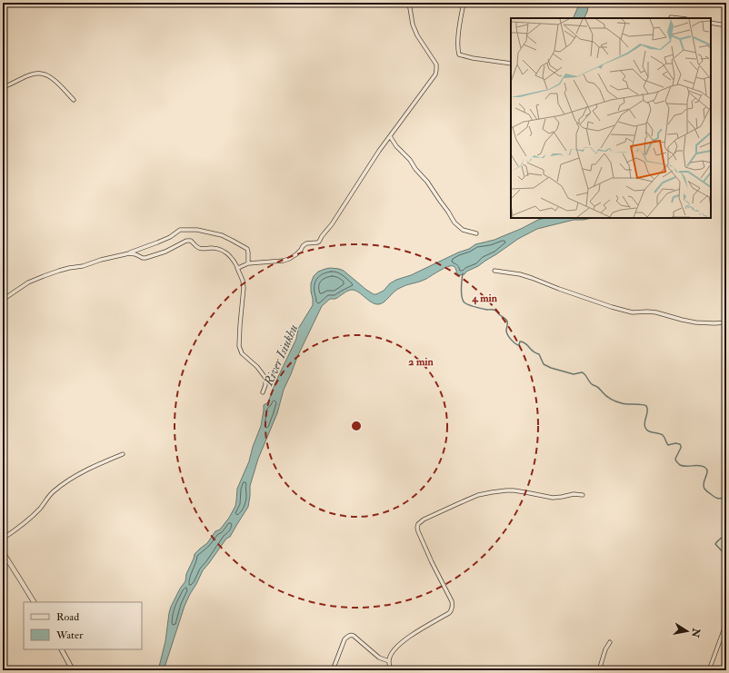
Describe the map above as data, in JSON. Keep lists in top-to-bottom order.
{
  "water": ["River Isiukhu"],
  "legend": ["Road", "Water"],
  "north": "right",
  "rings": ["4 min", "2 min"]
}
